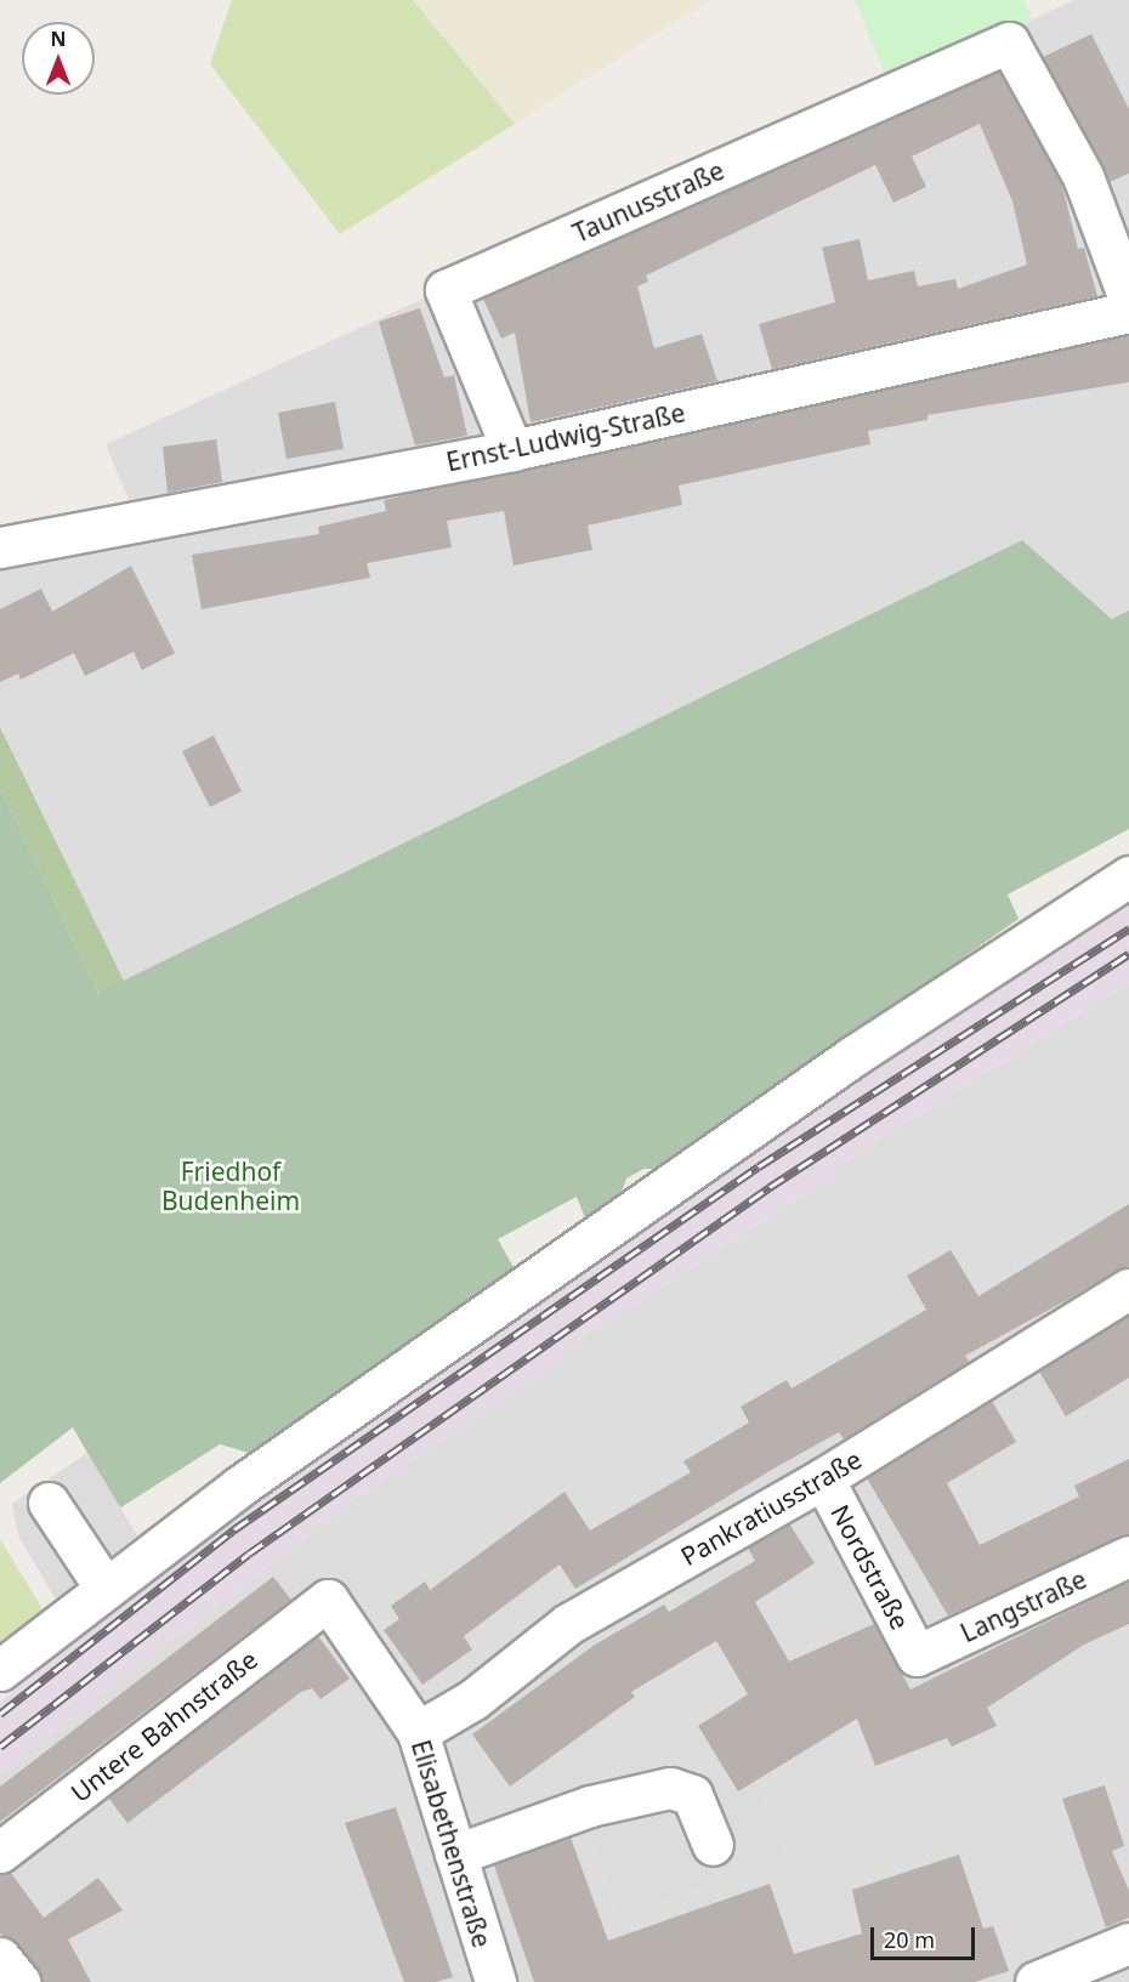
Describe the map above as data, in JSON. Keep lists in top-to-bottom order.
{
  "streets": {
    "street": [
      "Taunusstraße",
      "Ernst-Ludwig-Straße",
      "Pankratiusstraße",
      "Nordstraße",
      "Langstraße",
      "Untere Bahnstraße",
      "Elisabethenstraße"
    ]
  },
  "crossings": [
    ["Taunusstraße", "Ernst-Ludwig-Straße"],
    ["Pankratiusstraße", "Nordstraße"],
    ["Pankratiusstraße", "Elisabethenstraße"],
    ["Nordstraße", "Langstraße"],
    ["Untere Bahnstraße", "Elisabethenstraße"]
  ],
  "parks": ["Friedhof Budenheim"],
  "scale_bar": "20 m",
  "north": "top"
}
